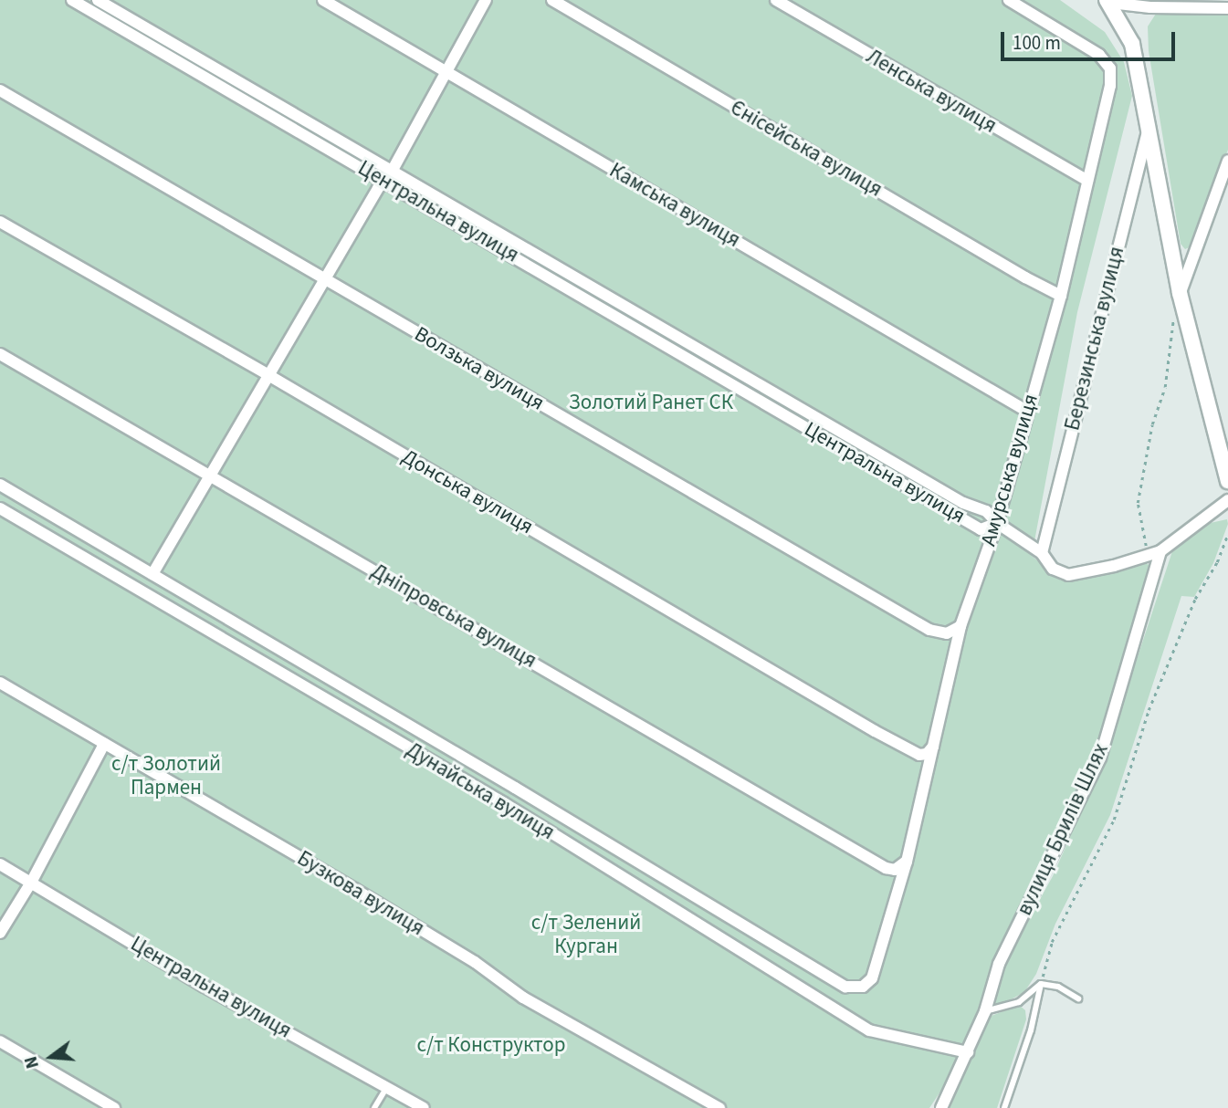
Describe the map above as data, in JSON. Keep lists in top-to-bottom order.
{
  "streets": {
    "street": [
      "Ленська вулиця",
      "Єнісейська вулиця",
      "Камська вулиця",
      "Центральна вулиця",
      "Березинська вулиця",
      "Волзька вулиця",
      "Амурська вулиця",
      "Донська вулиця",
      "Дніпровська вулиця",
      "Дунайська вулиця",
      "вулиця Брилів Шлях",
      "Бузкова вулиця"
    ]
  },
  "crossings": [
    ["Ленська вулиця", "Амурська вулиця"],
    ["Єнісейська вулиця", "Амурська вулиця"],
    ["Камська вулиця", "Амурська вулиця"],
    ["Центральна вулиця", "Амурська вулиця"],
    ["Волзька вулиця", "Амурська вулиця"],
    ["Амурська вулиця", "Донська вулиця"],
    ["Амурська вулиця", "Дніпровська вулиця"],
    ["Амурська вулиця", "Дунайська вулиця"],
    ["Дунайська вулиця", "вулиця Брилів Шлях"]
  ],
  "parks": [
    "Золотий Ранет СК",
    "с/т Золотий Пармен",
    "с/т Зелений Курган",
    "с/т Конструктор"
  ],
  "scale_bar": "100 m",
  "north": "left"
}
